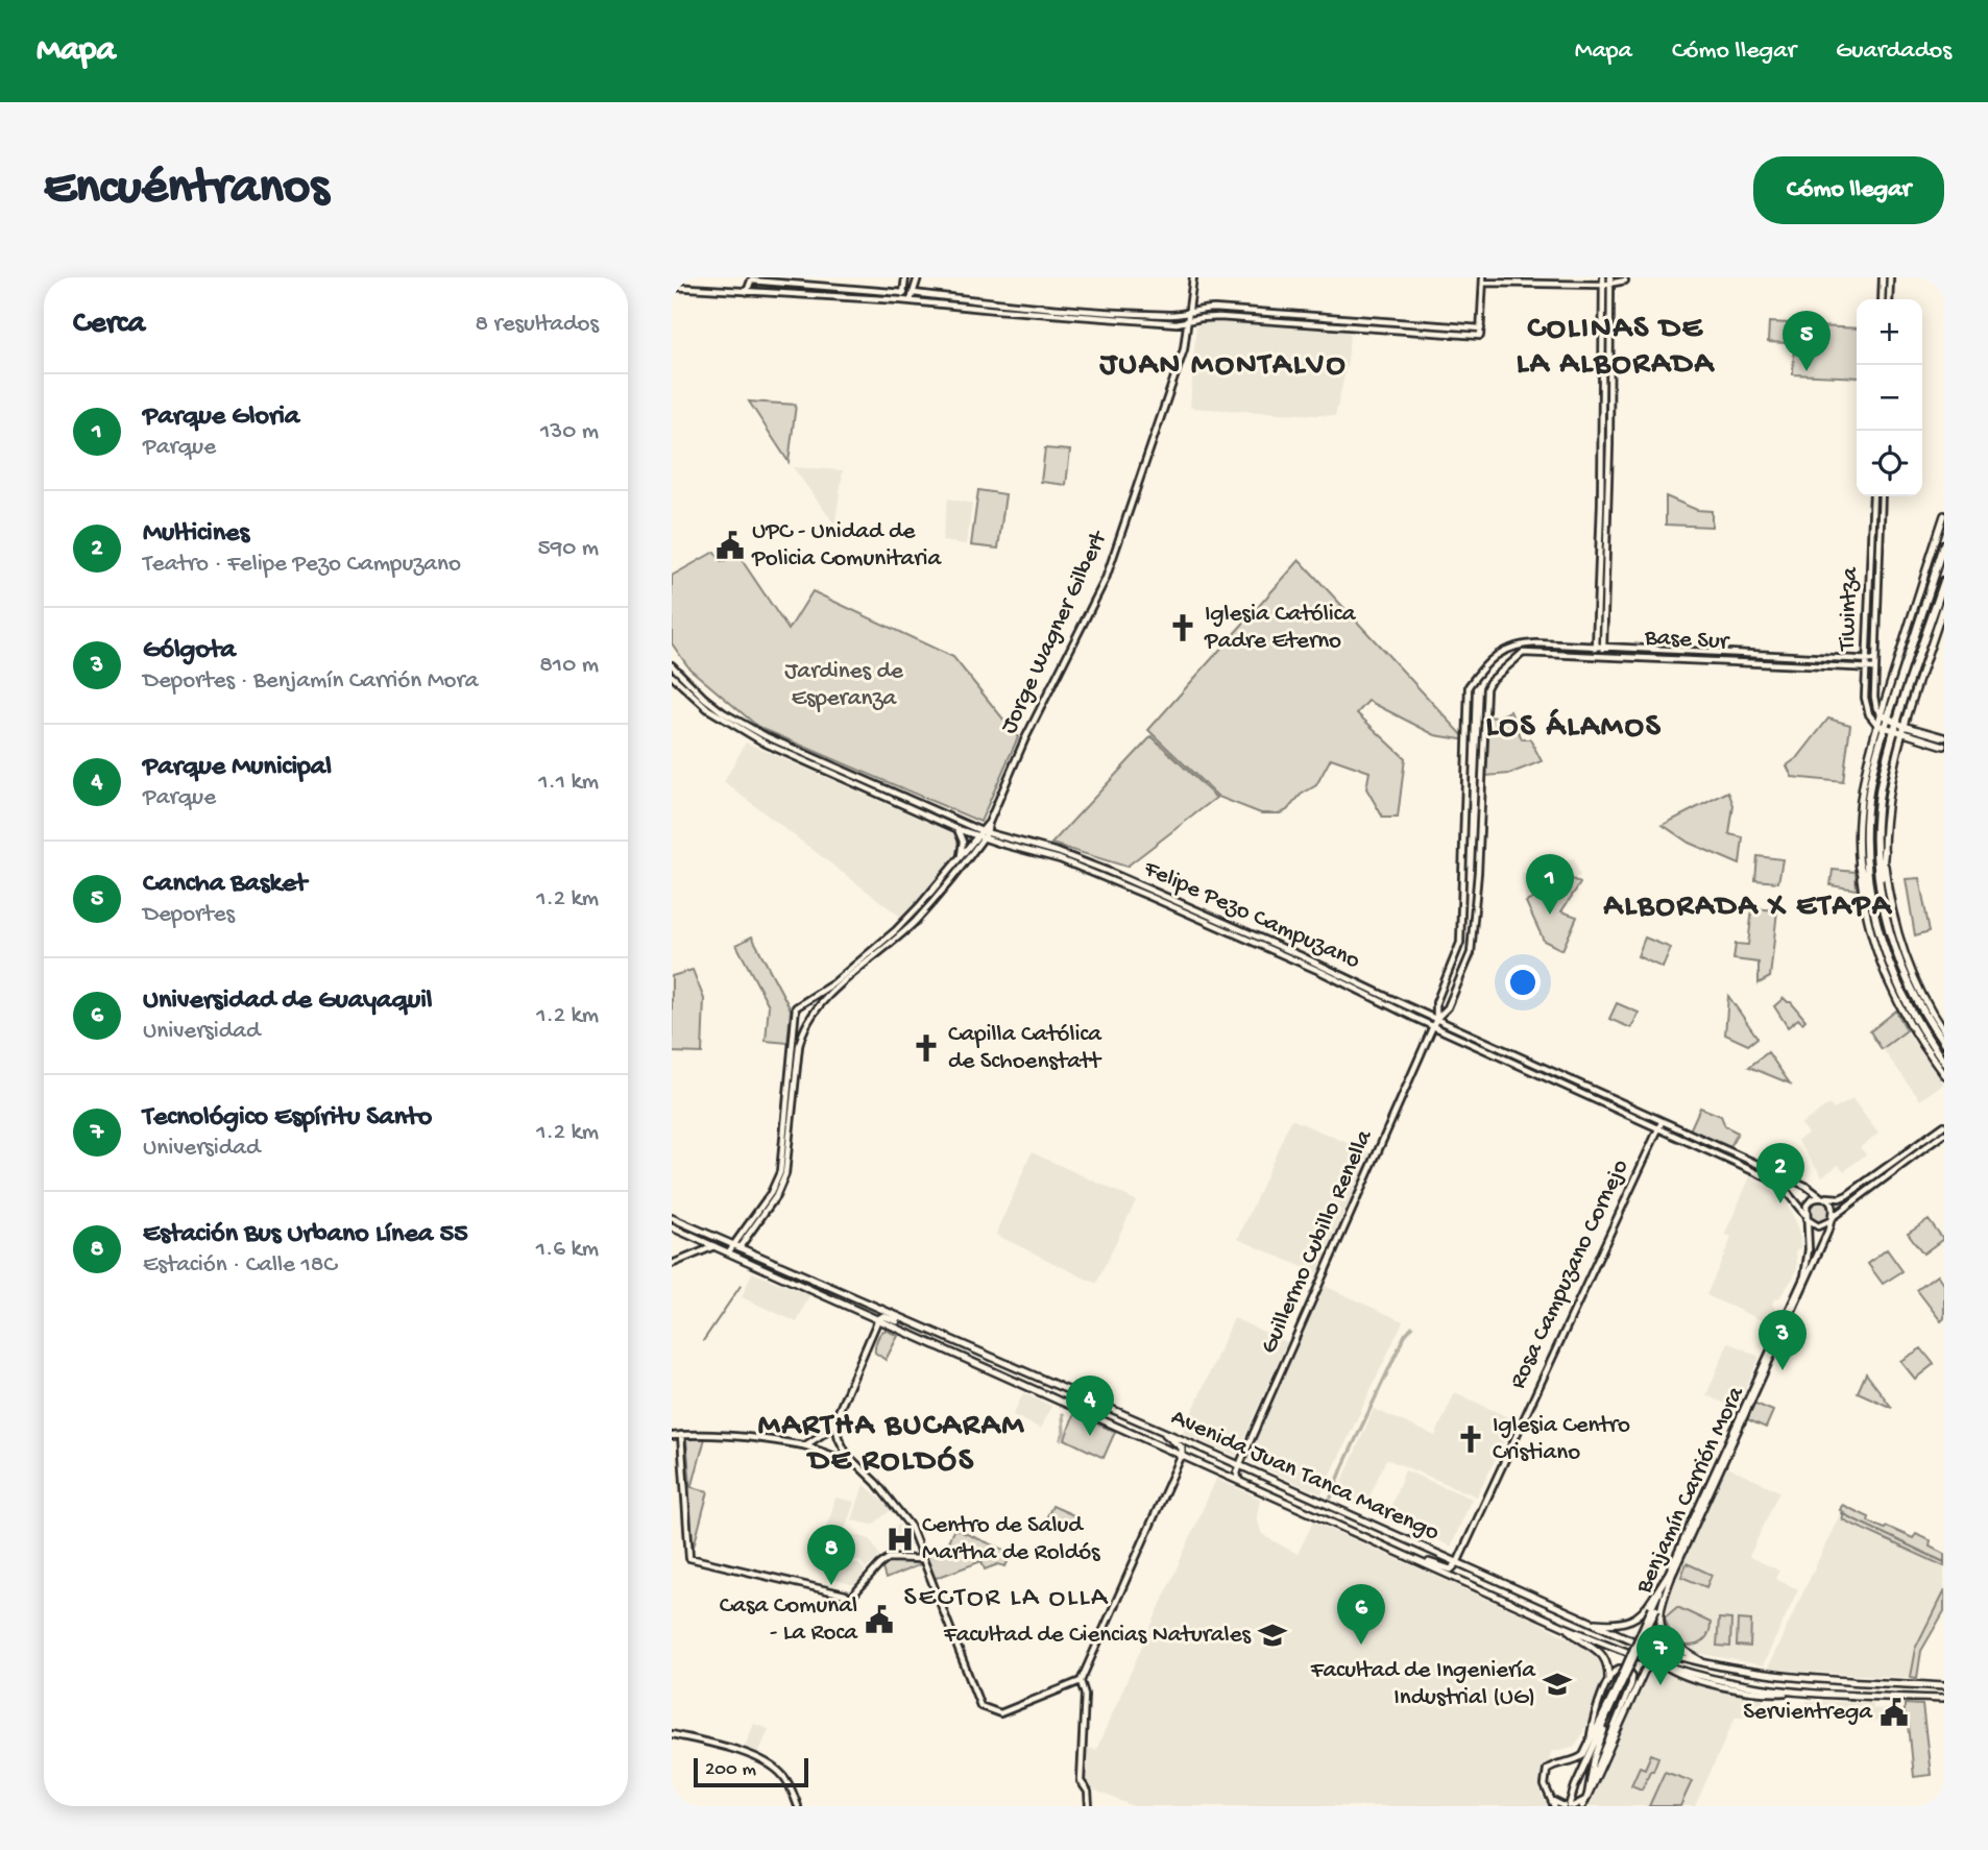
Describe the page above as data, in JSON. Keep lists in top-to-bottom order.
{
  "streets": {
    "main road": ["Avenida Juan Tanca Marengo"],
    "street": [
      "Tiwintza",
      "Jorge Wagner Gilbert",
      "Base Sur",
      "Felipe Pezo Campuzano",
      "Guillermo Cubillo Renella",
      "Rosa Campuzano Cornejo",
      "Benjamín Carrión Mora"
    ]
  },
  "crossings": [
    ["Tiwintza", "Base Sur"],
    ["Jorge Wagner Gilbert", "Felipe Pezo Campuzano"],
    ["Base Sur", "Guillermo Cubillo Renella"],
    ["Felipe Pezo Campuzano", "Guillermo Cubillo Renella"],
    ["Felipe Pezo Campuzano", "Rosa Campuzano Cornejo"],
    ["Felipe Pezo Campuzano", "Benjamín Carrión Mora"],
    ["Guillermo Cubillo Renella", "Avenida Juan Tanca Marengo"],
    ["Rosa Campuzano Cornejo", "Avenida Juan Tanca Marengo"]
  ],
  "districts": [
    "COLINAS DE LA ALBORADA",
    "JUAN MONTALVO",
    "LOS ÁLAMOS",
    "ALBORADA X ETAPA",
    "MARTHA BUCARAM DE ROLDÓS",
    "SECTOR LA OLLA"
  ],
  "parks": ["Jardines de Esperanza"],
  "places": {
    "public building": ["UPC - Unidad de Policia Comunitaria", "Casa Comunal - La Roca", "Servientrega"],
    "church": ["Iglesia Católica Padre Eterno", "Capilla Católica de Schoenstatt", "Iglesia Centro Cristiano"],
    "hospital": ["Centro de Salud Martha de Roldós"],
    "school or university": ["Facultad de Ciencias Naturales", "Facultad de Ingeniería Industrial (UG)"]
  },
  "scale_bar": "200 m",
  "page": {
    "header": "Mapa",
    "nav": ["Mapa", "Cómo llegar", "Guardados"],
    "buttons": "Cómo llegar",
    "title": "Encuéntranos",
    "heading": ["Cerca", "8 resultados"],
    "map_buttons": ["+", "−"],
    "pins": [
      "5",
      "1",
      "2",
      "3",
      "4",
      "8",
      "6",
      "7"
    ],
    "list": [
      {
        "mark": "1",
        "name": "Parque Gloria",
        "note": "Parque",
        "value": "130 m"
      },
      {
        "mark": "2",
        "name": "Multicines",
        "note": "Teatro · Felipe Pezo Campuzano",
        "value": "590 m"
      },
      {
        "mark": "3",
        "name": "Gólgota",
        "note": "Deportes · Benjamín Carrión Mora",
        "value": "810 m"
      },
      {
        "mark": "4",
        "name": "Parque Municipal",
        "note": "Parque",
        "value": "1.1 km"
      },
      {
        "mark": "5",
        "name": "Cancha Basket",
        "note": "Deportes",
        "value": "1.2 km"
      },
      {
        "mark": "6",
        "name": "Universidad de Guayaquil",
        "note": "Universidad",
        "value": "1.2 km"
      },
      {
        "mark": "7",
        "name": "Tecnológico Espíritu Santo",
        "note": "Universidad",
        "value": "1.2 km"
      },
      {
        "mark": "8",
        "name": "Estación Bus Urbano Línea 55",
        "note": "Estación · Calle 18C",
        "value": "1.6 km"
      }
    ],
    "scale": "200 m"
  }
}
